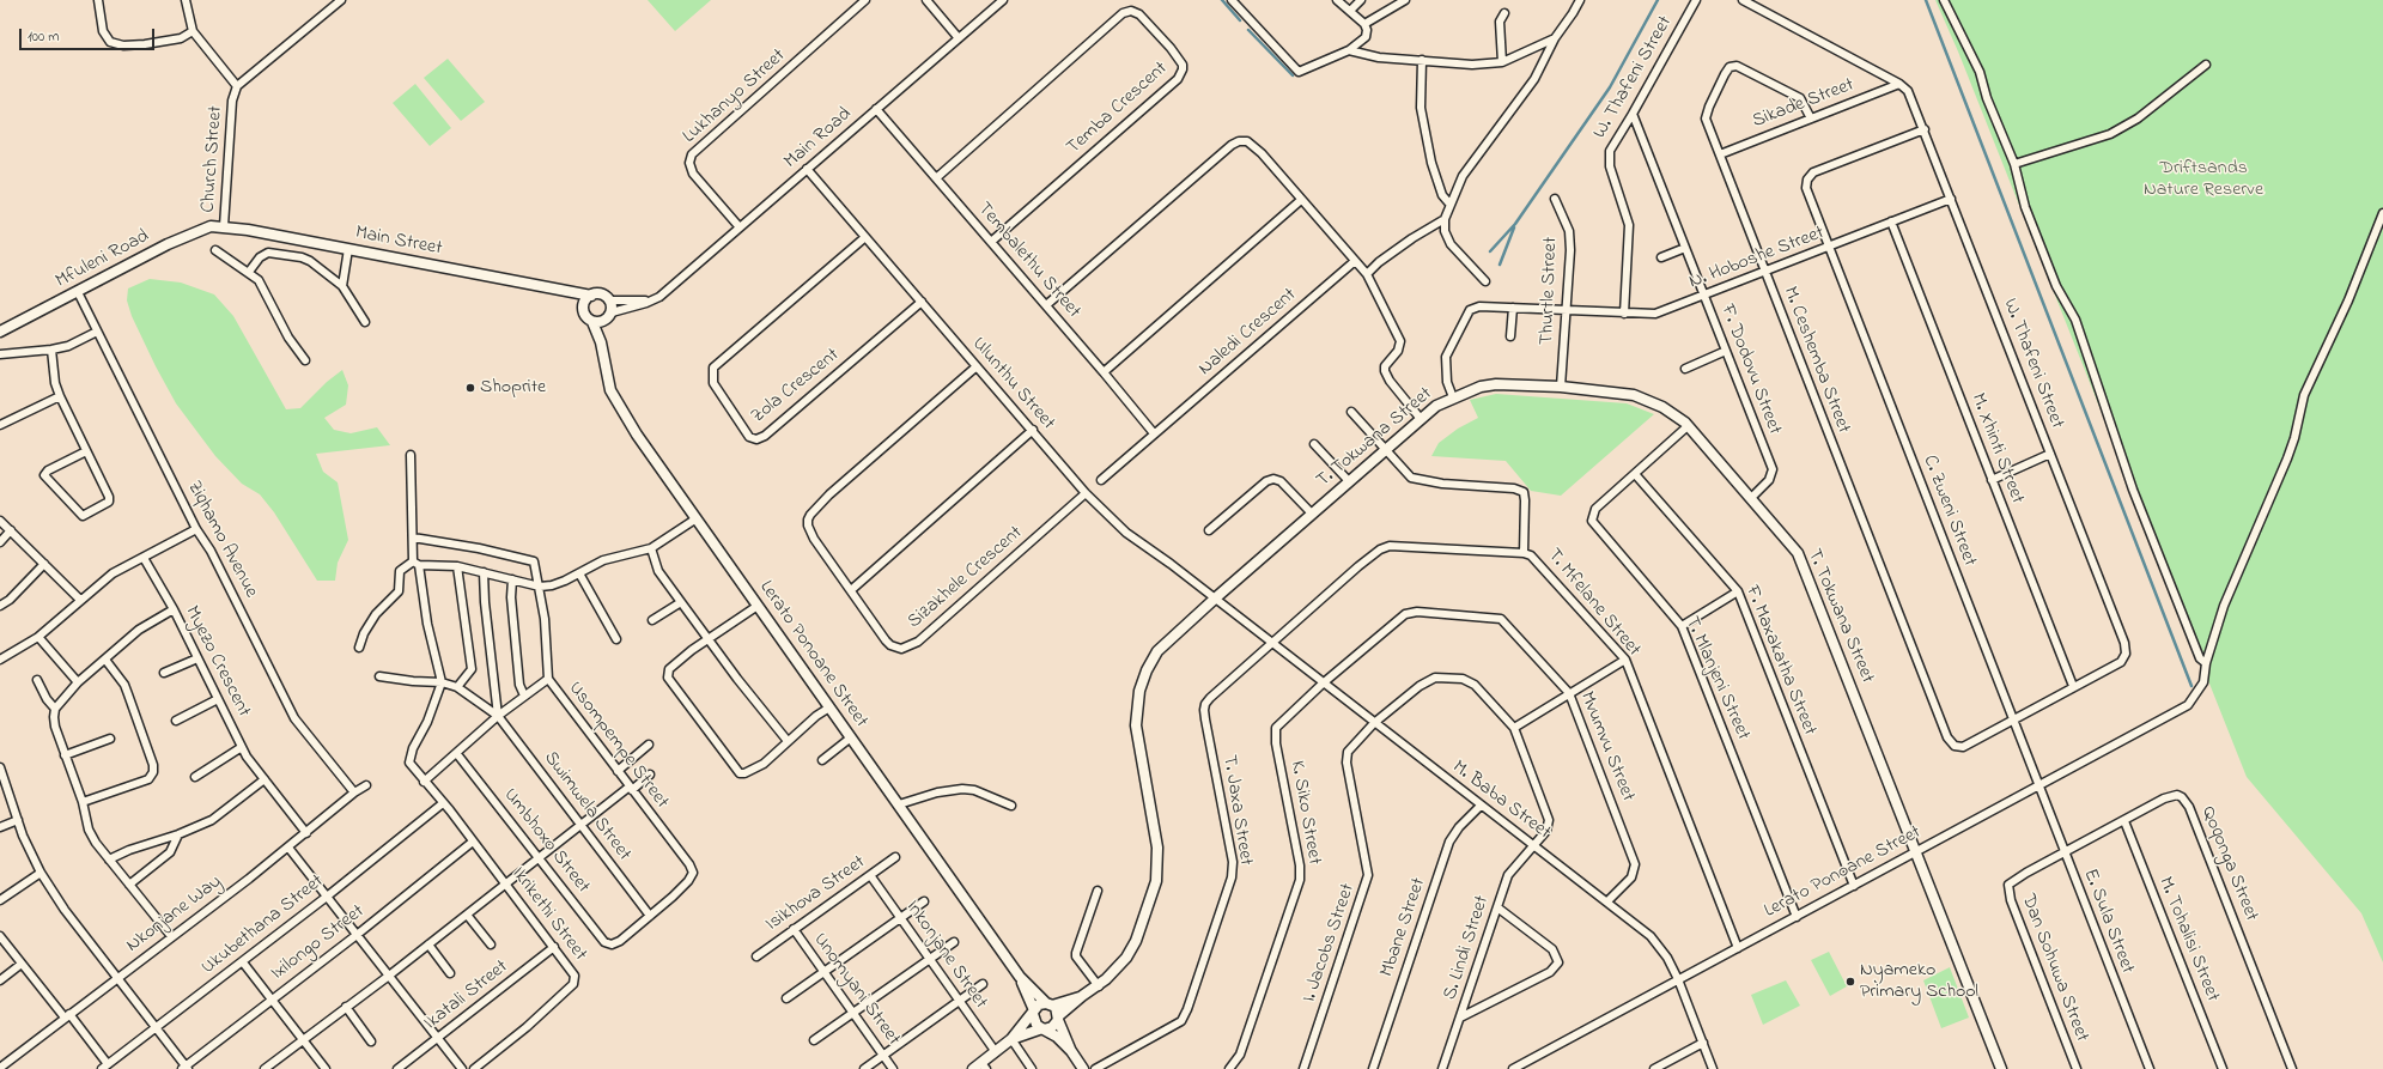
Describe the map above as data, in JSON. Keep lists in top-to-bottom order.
{
  "streets": {
    "street": [
      "W. Thafeni Street",
      "Lukhanyo Street",
      "Sikade Street",
      "Temba Crescent",
      "Main Road",
      "Church Street",
      "Main Street",
      "N. Hoboshe Street",
      "Mfuleni Road",
      "Tembalethu Street",
      "Thurtle Street",
      "Naledi Crescent",
      "M. Ceshemba Street",
      "F. Dodovu Street",
      "Ulunthu Street",
      "Zola Crescent",
      "T. Tokwana Street",
      "M. Xhinti Street",
      "C. Zweni Street",
      "Ziqhamo Avenue",
      "Sizakhele Crescent",
      "T. Mfelane Street",
      "Lerato Ponoane Street",
      "F. Maxakatha Street",
      "Myezo Crescent",
      "T. Mlanjeni Street",
      "Usompempe Street",
      "Mvumvu Street",
      "M. Baba Street",
      "Swimwela Street",
      "T. Jaxa Street",
      "K. Siko Street",
      "Umbhoxo Street",
      "Qoqonga Street",
      "Isikhova Street",
      "Nkonjane Way",
      "Ikrikethi Street",
      "E. Sula Street",
      "Ukubethana Street",
      "Mbane Street",
      "M. Tohalisi Street",
      "Ixilongo Street",
      "I. Jacobs Street",
      "S. Lindi Street",
      "Inkonjane Street",
      "Dan Sohuwa Street",
      "Unomyani Street",
      "Ikatali Street"
    ]
  },
  "crossings": [
    ["W. Thafeni Street", "Sikade Street"],
    ["W. Thafeni Street", "N. Hoboshe Street"],
    ["W. Thafeni Street", "M. Ceshemba Street"],
    ["W. Thafeni Street", "F. Dodovu Street"],
    ["W. Thafeni Street", "M. Xhinti Street"],
    ["W. Thafeni Street", "C. Zweni Street"],
    ["Lukhanyo Street", "Main Road"],
    ["Sikade Street", "M. Ceshemba Street"],
    ["Temba Crescent", "Tembalethu Street"],
    ["Main Road", "Main Street"],
    ["Main Road", "Tembalethu Street"],
    ["Main Road", "Ulunthu Street"],
    ["Main Road", "Lerato Ponoane Street"],
    ["Church Street", "Main Street"],
    ["Church Street", "Mfuleni Road"],
    ["Main Street", "Mfuleni Road"],
    ["Main Street", "Lerato Ponoane Street"],
    ["N. Hoboshe Street", "Thurtle Street"],
    ["N. Hoboshe Street", "M. Ceshemba Street"],
    ["N. Hoboshe Street", "F. Dodovu Street"],
    ["N. Hoboshe Street", "T. Tokwana Street"],
    ["N. Hoboshe Street", "M. Xhinti Street"],
    ["N. Hoboshe Street", "C. Zweni Street"],
    ["Mfuleni Road", "Ziqhamo Avenue"],
    ["Tembalethu Street", "Naledi Crescent"],
    ["Thurtle Street", "T. Tokwana Street"],
    ["F. Dodovu Street", "T. Tokwana Street"],
    ["Ulunthu Street", "Zola Crescent"],
    ["Ulunthu Street", "T. Tokwana Street"],
    ["Ulunthu Street", "Sizakhele Crescent"],
    ["Ulunthu Street", "M. Baba Street"],
    ["T. Tokwana Street", "Lerato Ponoane Street"],
    ["T. Tokwana Street", "T. Mlanjeni Street"],
    ["T. Tokwana Street", "M. Baba Street"],
    ["C. Zweni Street", "Lerato Ponoane Street"],
    ["C. Zweni Street", "E. Sula Street"],
    ["Ziqhamo Avenue", "Nkonjane Way"],
    ["T. Mfelane Street", "Lerato Ponoane Street"],
    ["T. Mfelane Street", "M. Baba Street"],
    ["T. Mfelane Street", "T. Jaxa Street"],
    ["Lerato Ponoane Street", "F. Maxakatha Street"],
    ["Lerato Ponoane Street", "T. Mlanjeni Street"],
    ["Lerato Ponoane Street", "M. Baba Street"],
    ["Lerato Ponoane Street", "E. Sula Street"],
    ["F. Maxakatha Street", "T. Mlanjeni Street"],
    ["Myezo Crescent", "Nkonjane Way"],
    ["Usompempe Street", "Swimwela Street"],
    ["Usompempe Street", "Umbhoxo Street"],
    ["Usompempe Street", "Ikrikethi Street"],
    ["Mvumvu Street", "M. Baba Street"],
    ["Mvumvu Street", "K. Siko Street"],
    ["M. Baba Street", "T. Jaxa Street"],
    ["M. Baba Street", "K. Siko Street"],
    ["M. Baba Street", "Mbane Street"],
    ["M. Baba Street", "I. Jacobs Street"],
    ["M. Baba Street", "S. Lindi Street"],
    ["Qoqonga Street", "E. Sula Street"],
    ["Qoqonga Street", "M. Tohalisi Street"],
    ["Qoqonga Street", "Dan Sohuwa Street"],
    ["Isikhova Street", "Inkonjane Street"],
    ["Isikhova Street", "Unomyani Street"],
    ["Ikrikethi Street", "Ukubethana Street"],
    ["Ikrikethi Street", "Ixilongo Street"],
    ["Ikrikethi Street", "Ikatali Street"],
    ["E. Sula Street", "Dan Sohuwa Street"],
    ["I. Jacobs Street", "S. Lindi Street"]
  ],
  "parks": ["Driftsands Nature Reserve"],
  "places": ["Shoprite", "Nyameko Primary School"],
  "scale_bar": "100 m"
}
